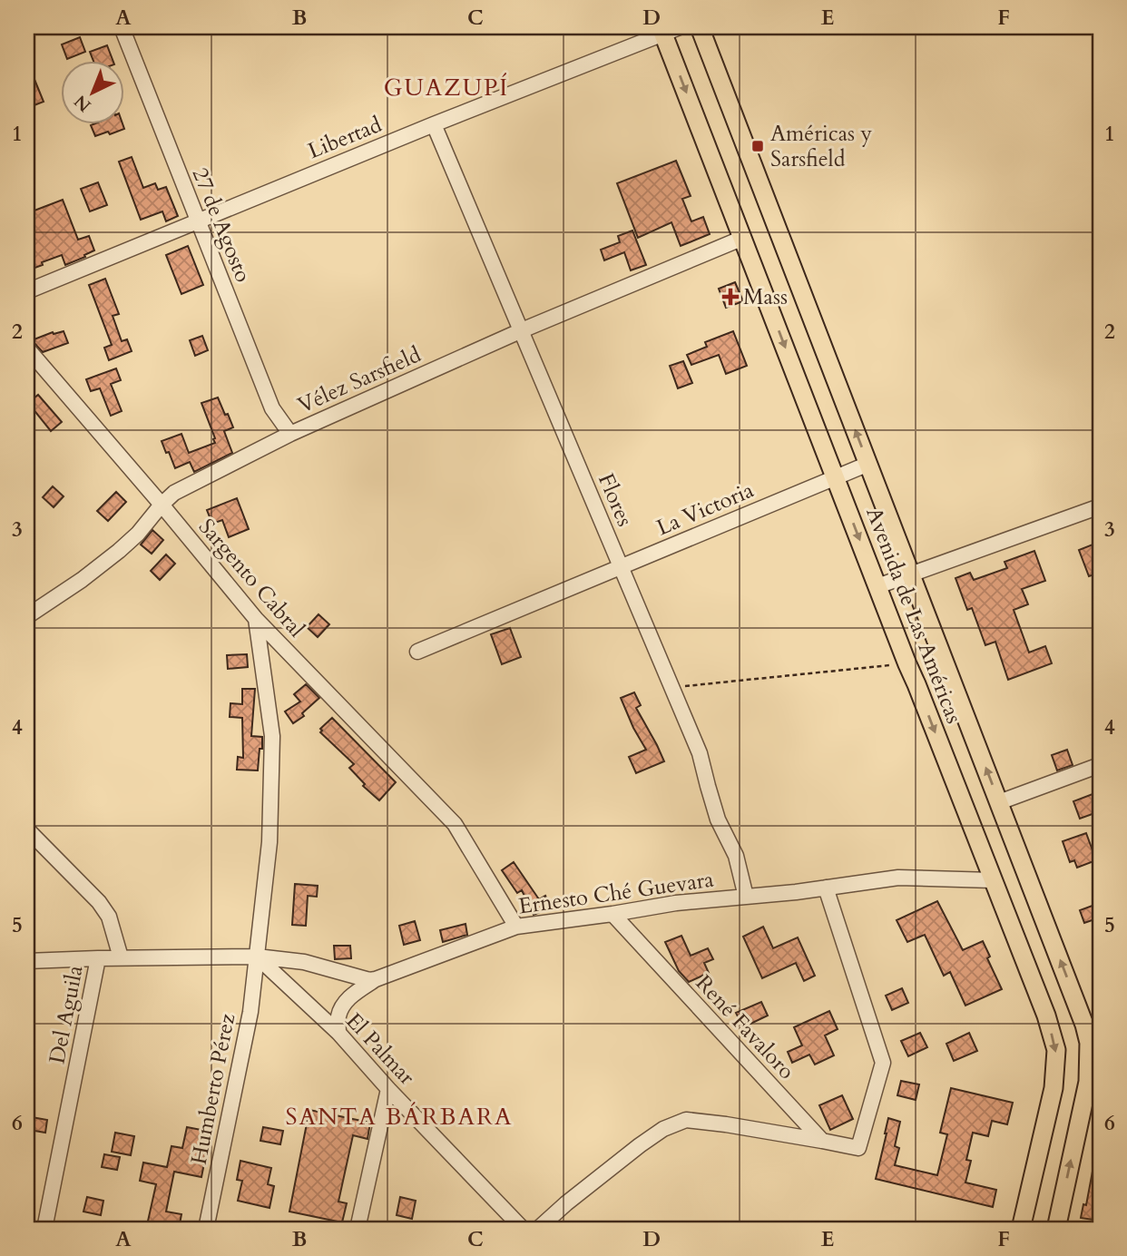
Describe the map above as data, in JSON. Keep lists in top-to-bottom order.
{
  "streets": {
    "main road": ["Avenida de Las Américas"],
    "street": [
      "Libertad",
      "27 de Agosto",
      "Vélez Sarsfield",
      "Flores",
      "La Victoria",
      "Sargento Cabral",
      "Ernesto Ché Guevara",
      "Del Aguila",
      "René Favaloro",
      "El Palmar",
      "Humberto Pérez"
    ]
  },
  "crossings": [
    ["Libertad", "27 de Agosto"],
    ["Libertad", "Flores"],
    ["Libertad", "Avenida de Las Américas"],
    ["27 de Agosto", "Vélez Sarsfield"],
    ["Vélez Sarsfield", "Flores"],
    ["Vélez Sarsfield", "Sargento Cabral"],
    ["Vélez Sarsfield", "Avenida de Las Américas"],
    ["Flores", "La Victoria"],
    ["Flores", "Ernesto Ché Guevara"],
    ["La Victoria", "Avenida de Las Américas"],
    ["Sargento Cabral", "Ernesto Ché Guevara"],
    ["Sargento Cabral", "Humberto Pérez"],
    ["Avenida de Las Américas", "Ernesto Ché Guevara"],
    ["Ernesto Ché Guevara", "René Favaloro"],
    ["Ernesto Ché Guevara", "El Palmar"],
    ["El Palmar", "Humberto Pérez"]
  ],
  "districts": ["GUAZUPÍ", "SANTA BÁRBARA"],
  "places": {
    "transit": ["Américas y Sarsfield"],
    "health": ["Mass"]
  },
  "north": "bottom left",
  "grid": {
    "columns": [
      "A",
      "B",
      "C",
      "D",
      "E",
      "F"
    ],
    "rows": [
      "1",
      "2",
      "3",
      "4",
      "5",
      "6"
    ]
  }
}
